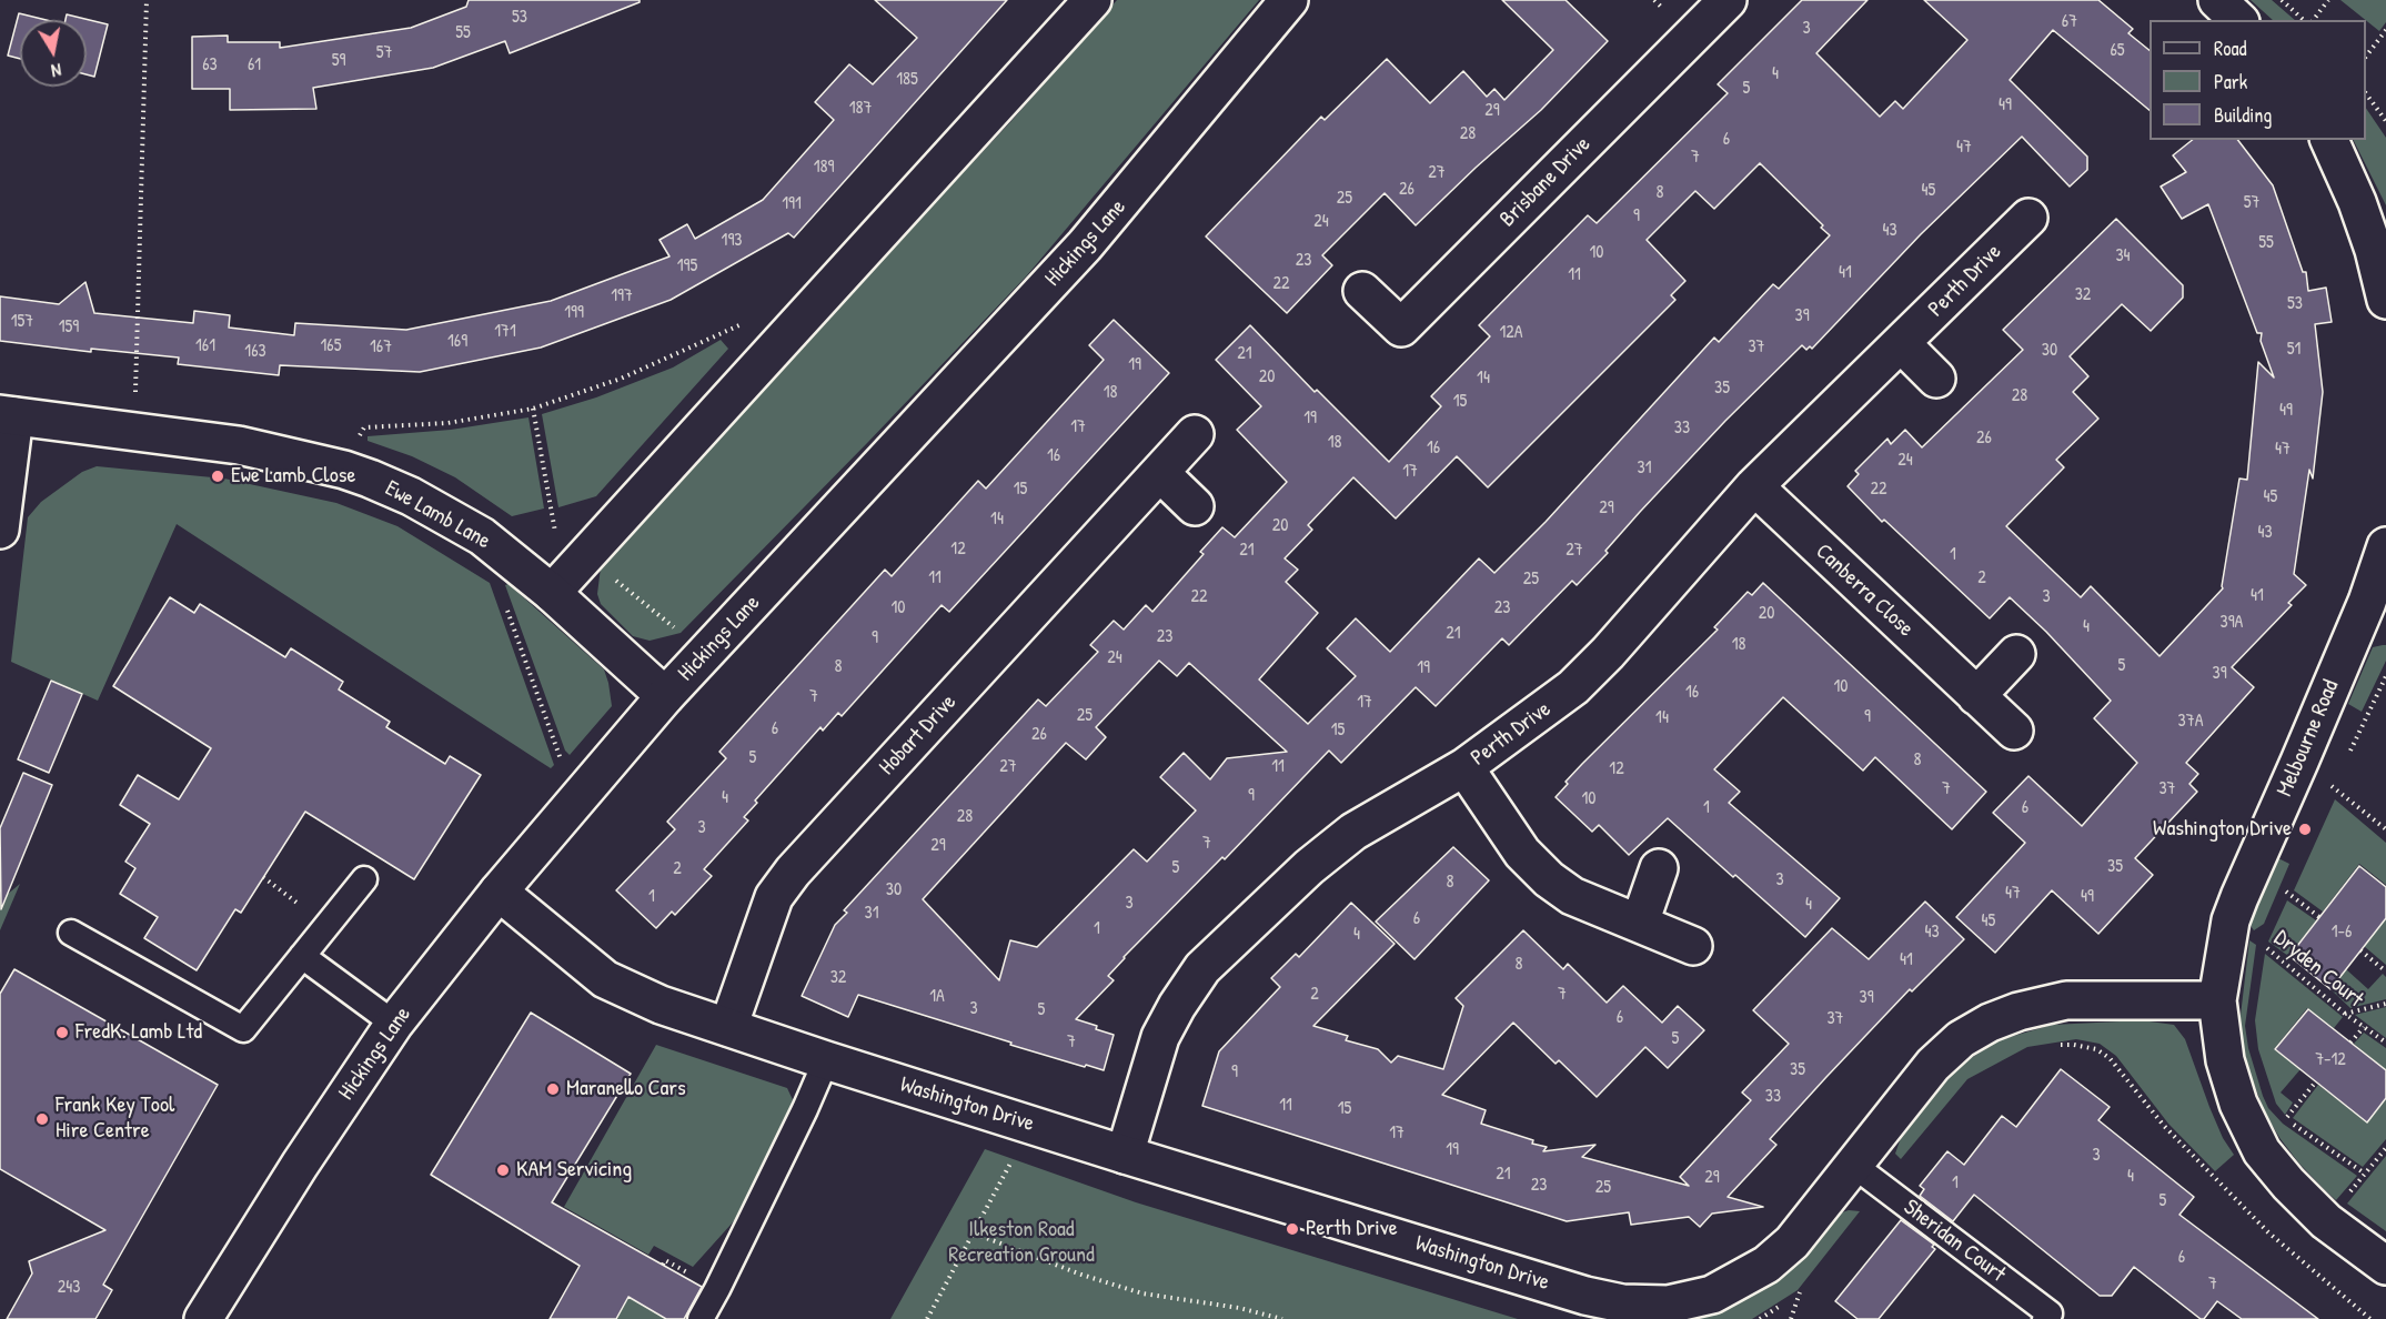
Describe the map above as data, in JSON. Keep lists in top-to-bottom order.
{
  "streets": {
    "street": [
      "Brisbane Drive",
      "Hickings Lane",
      "Perth Drive",
      "Ewe Lamb Lane",
      "Canberra Close",
      "Hobart Drive",
      "Melbourne Road",
      "Washington Drive"
    ],
    "lane": ["Sheridan Court"],
    "path": ["Dryden Court"]
  },
  "crossings": [
    ["Hickings Lane", "Ewe Lamb Lane"],
    ["Hickings Lane", "Washington Drive"],
    ["Perth Drive", "Canberra Close"],
    ["Perth Drive", "Washington Drive"],
    ["Hobart Drive", "Washington Drive"],
    ["Melbourne Road", "Washington Drive"],
    ["Washington Drive", "Sheridan Court"]
  ],
  "parks": ["Ilkeston Road Recreation Ground"],
  "places": [
    "Ewe Lamb Close",
    "Washington Drive",
    "FredK. Lamb Ltd",
    "Maranello Cars",
    "Frank Key Tool Hire Centre",
    "KAM Servicing",
    "Perth Drive"
  ],
  "house_numbers": [
    "53",
    "67",
    "3",
    "55",
    "65",
    "57",
    "59",
    "63",
    "61",
    "4",
    "185",
    "5",
    "49",
    "187",
    "29",
    "28",
    "6",
    "47",
    "7",
    "189",
    "27",
    "26",
    "45",
    "8",
    "25",
    "57",
    "191",
    "9",
    "24",
    "43",
    "193",
    "55",
    "10",
    "34",
    "23",
    "195",
    "41",
    "11",
    "22",
    "32",
    "197",
    "53",
    "199",
    "39",
    "157",
    "159",
    "171",
    "12A",
    "169",
    "161",
    "165",
    "167",
    "37",
    "51",
    "30",
    "163",
    "21",
    "19",
    "20",
    "14",
    "35",
    "18",
    "28",
    "15",
    "49",
    "19",
    "17",
    "33",
    "26",
    "18",
    "16",
    "47",
    "16",
    "24",
    "31",
    "17",
    "15",
    "22",
    "45",
    "29",
    "14",
    "20",
    "43",
    "12",
    "21",
    "27",
    "1",
    "11",
    "2",
    "25",
    "41",
    "22",
    "3",
    "10",
    "23",
    "20",
    "39A",
    "4",
    "21",
    "23",
    "9",
    "18",
    "24",
    "5",
    "8",
    "19",
    "39",
    "10",
    "16",
    "7",
    "17",
    "25",
    "9",
    "14",
    "37A",
    "6",
    "15",
    "26",
    "5",
    "8",
    "27",
    "11",
    "12",
    "7",
    "37",
    "9",
    "4",
    "10",
    "1",
    "6",
    "28",
    "3",
    "7",
    "29",
    "35",
    "5",
    "2",
    "3",
    "8",
    "30",
    "47",
    "1",
    "49",
    "3",
    "4",
    "31",
    "6",
    "45",
    "1",
    "43",
    "1-6",
    "4",
    "41",
    "8",
    "32",
    "2",
    "7",
    "1A",
    "39",
    "3",
    "5",
    "6",
    "37",
    "5",
    "7",
    "7-12",
    "35",
    "9",
    "33",
    "11",
    "15",
    "17",
    "19",
    "3",
    "21",
    "4",
    "29",
    "1",
    "23",
    "25",
    "5",
    "6",
    "7",
    "243"
  ],
  "legend": ["Road", "Park", "Building"],
  "north": "bottom"
}
